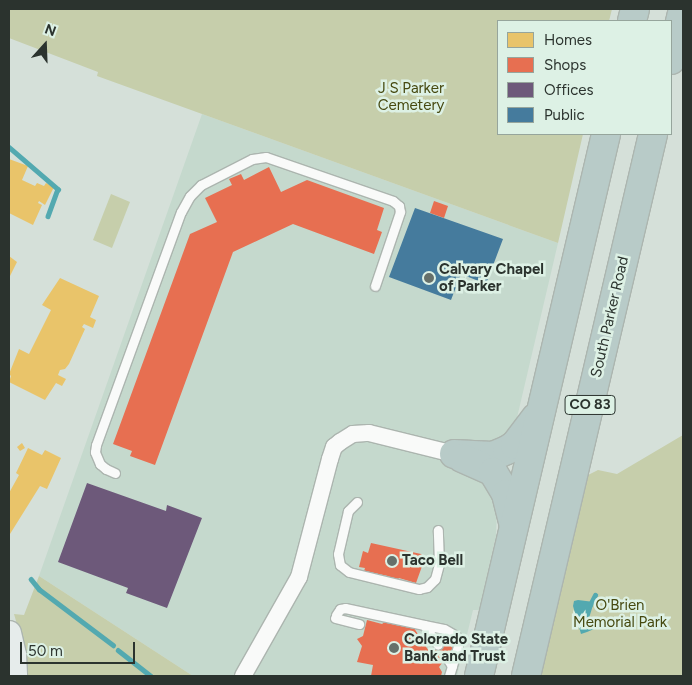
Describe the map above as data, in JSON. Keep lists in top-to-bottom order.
{
  "streets": {
    "highway": ["South Parker Road", "CO 83"]
  },
  "parks": ["J S Parker Cemetery", "O'Brien Memorial Park"],
  "places": ["Calvary Chapel of Parker", "Taco Bell", "Colorado State Bank and Trust"],
  "legend": [
    "Homes",
    "Shops",
    "Offices",
    "Public"
  ],
  "scale_bar": "50 m",
  "north": "top"
}
